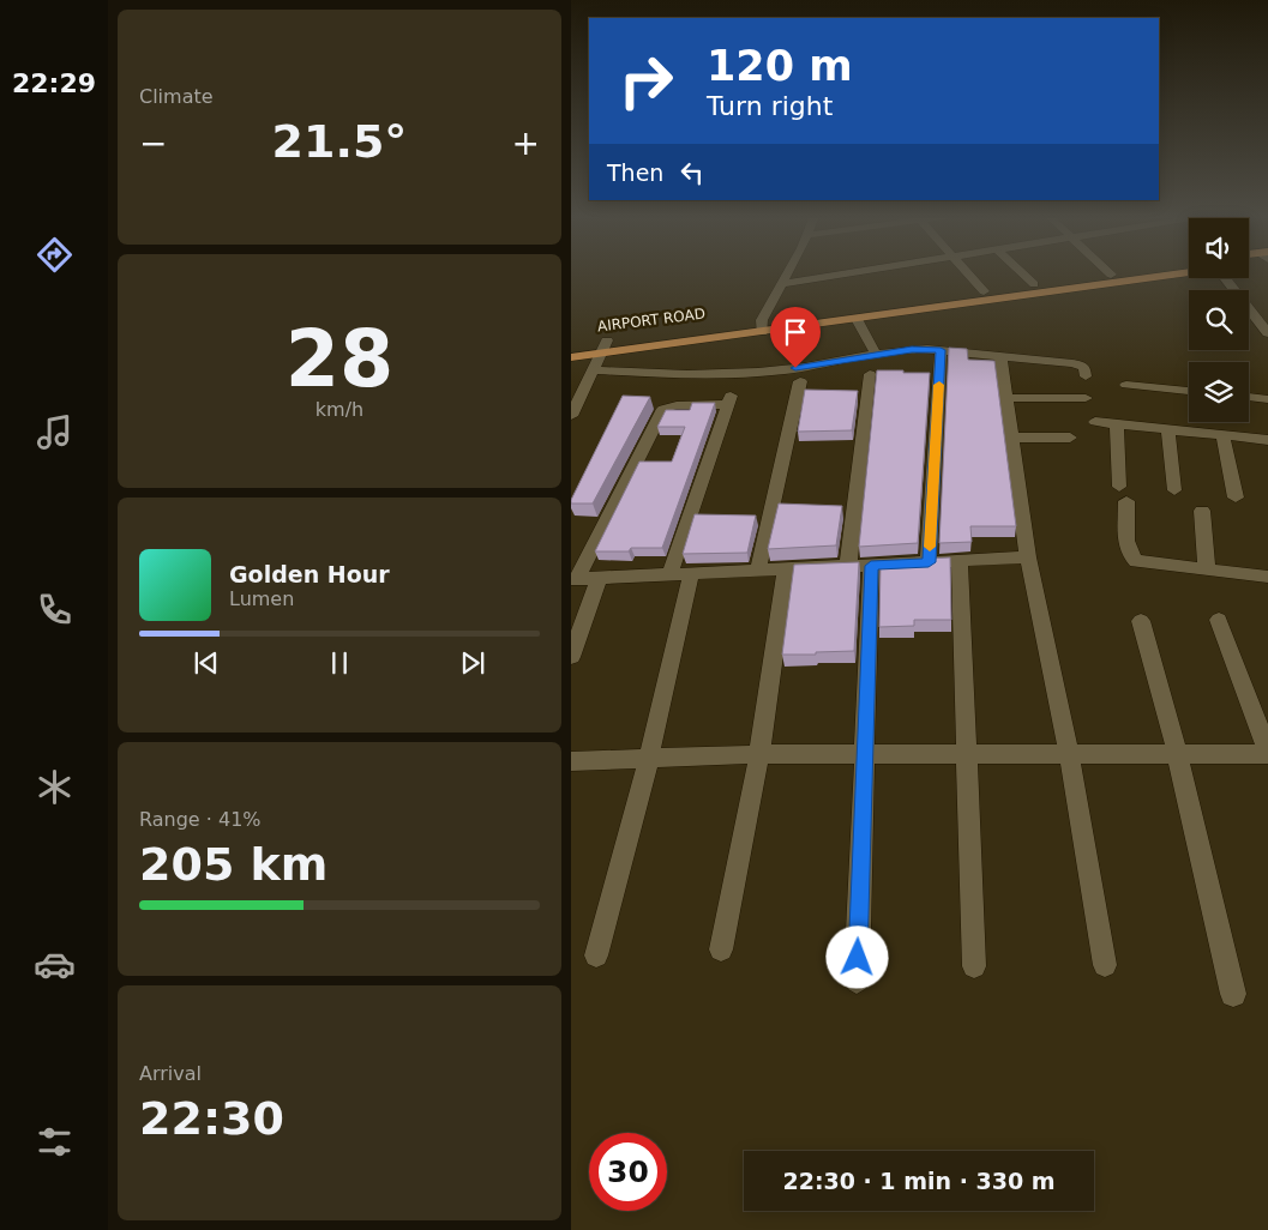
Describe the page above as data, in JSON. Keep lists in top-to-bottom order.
{
  "streets": {
    "main road": ["AIRPORT ROAD"]
  },
  "page": {
    "tabs": "22:29",
    "tile": [
      "Climate",
      ["28", "km/h"],
      ["Range · 41%", "205 km"],
      ["Arrival", "22:30"]
    ],
    "turn": ["120 m", "Turn right"],
    "heat": ["−", "21.5°", "+"],
    "then": "Then",
    "song": ["Golden Hour", "Lumen"],
    "limit": "30",
    "trip": "22:30 · 1 min · 330 m"
  }
}
